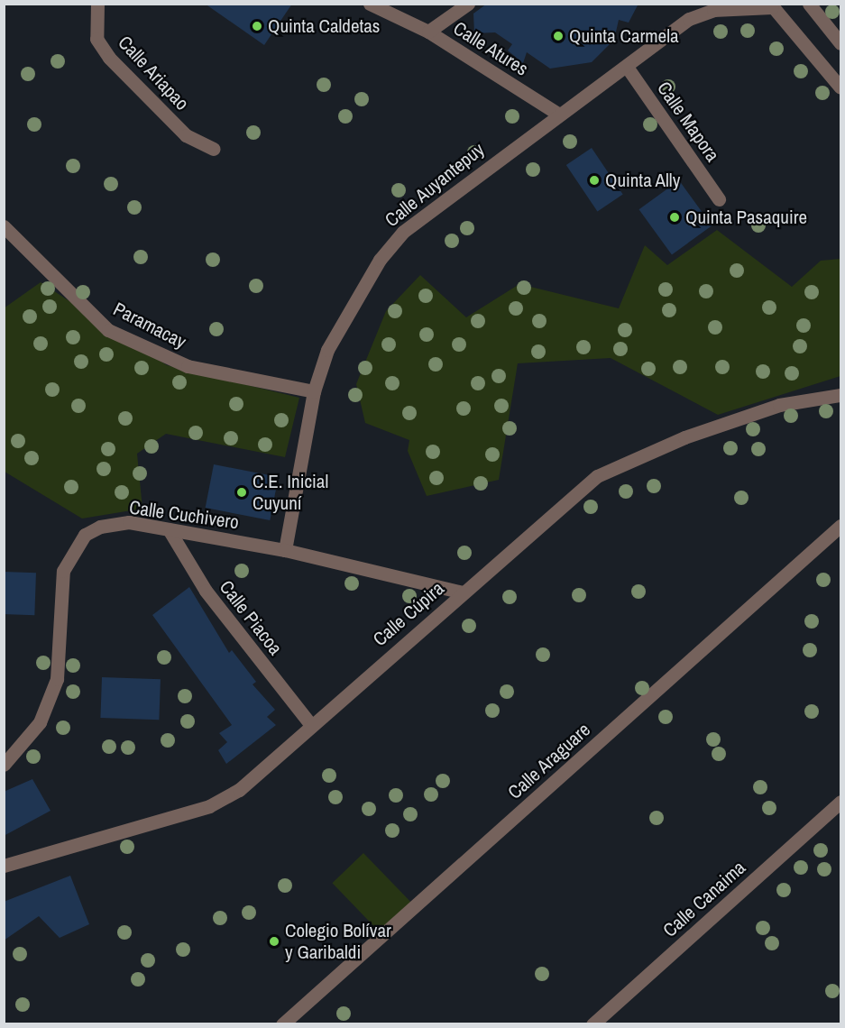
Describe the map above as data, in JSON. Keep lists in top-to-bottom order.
{
  "streets": {
    "street": [
      "Calle Atures",
      "Calle Ariapao",
      "Calle Mapora",
      "Calle Auyantepuy",
      "Paramacay",
      "Calle Cuchivero",
      "Calle Cúpira",
      "Calle Piacoa",
      "Calle Araguare",
      "Calle Canaima"
    ]
  },
  "crossings": [
    ["Calle Atures", "Calle Auyantepuy"],
    ["Calle Mapora", "Calle Auyantepuy"],
    ["Calle Auyantepuy", "Paramacay"],
    ["Calle Auyantepuy", "Calle Cuchivero"],
    ["Calle Cuchivero", "Calle Cúpira"],
    ["Calle Cuchivero", "Calle Piacoa"],
    ["Calle Cúpira", "Calle Piacoa"]
  ],
  "places": [
    "Quinta Caldetas",
    "Quinta Carmela",
    "Quinta Ally",
    "Quinta Pasaquire",
    "C.E. Inicial Cuyuní",
    "Colegio Bolívar y Garibaldi"
  ]
}
